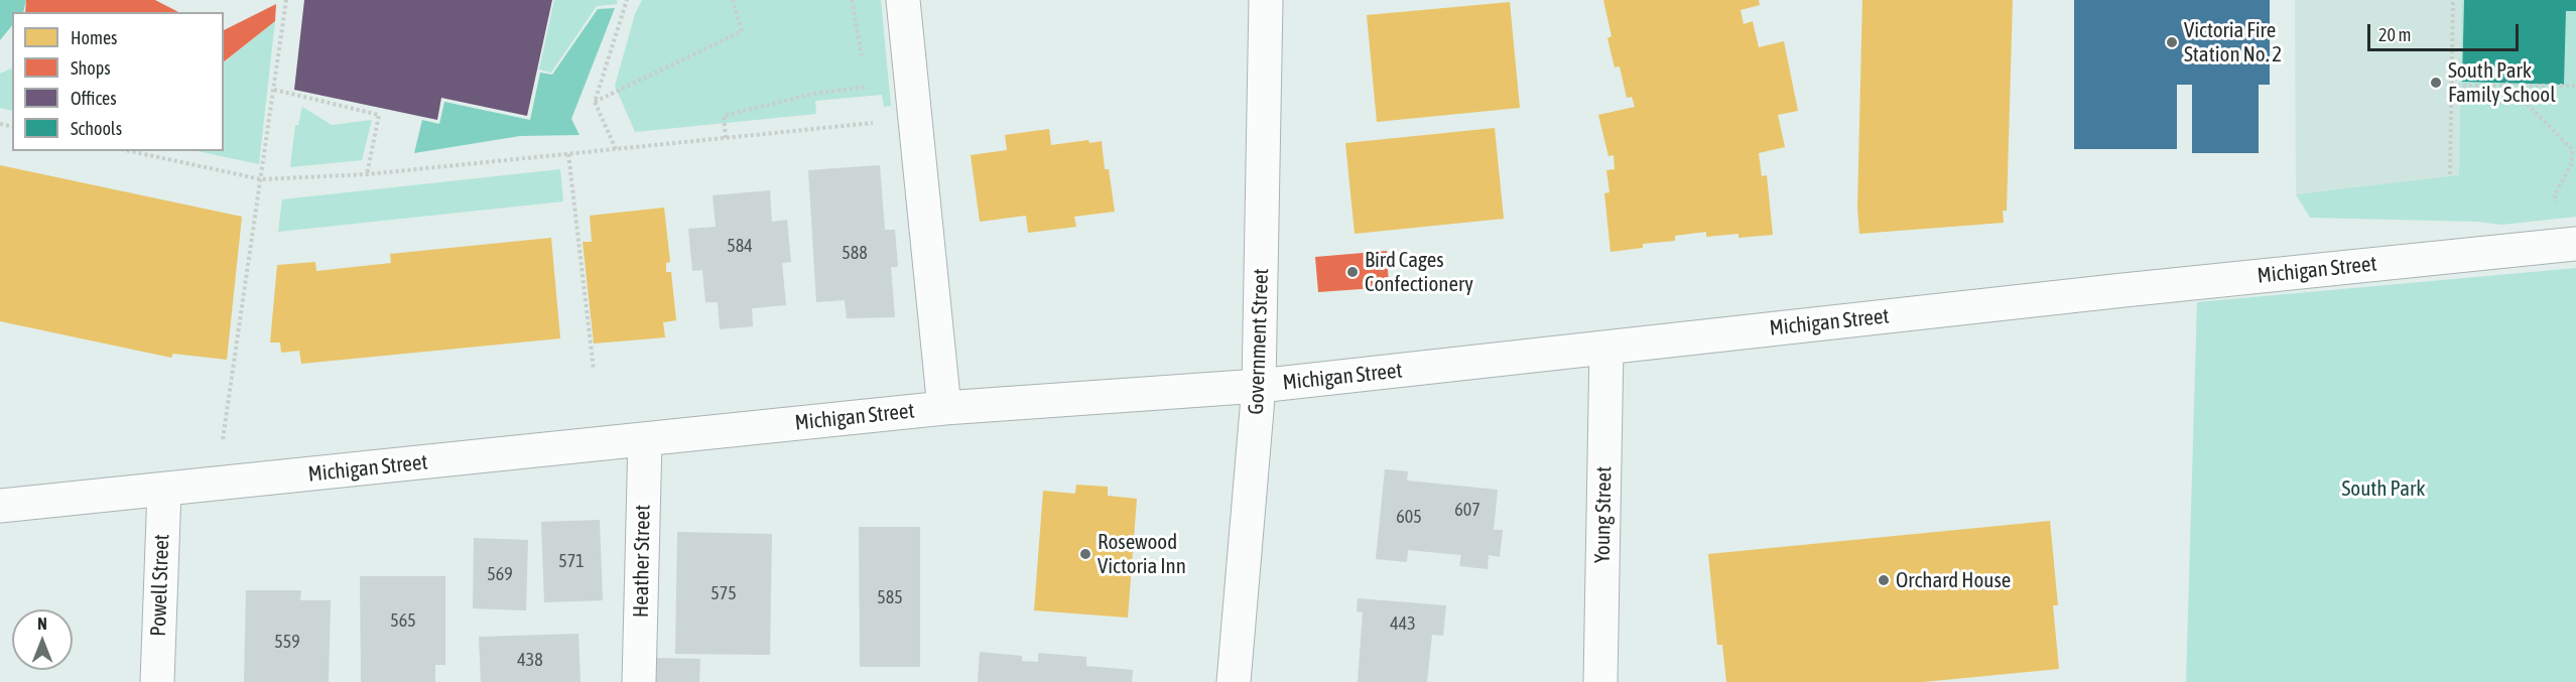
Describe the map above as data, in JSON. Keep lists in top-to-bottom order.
{
  "streets": {
    "street": [
      "Michigan Street",
      "Government Street",
      "Young Street",
      "Heather Street",
      "Powell Street"
    ]
  },
  "crossings": [
    ["Michigan Street", "Government Street"],
    ["Michigan Street", "Young Street"],
    ["Michigan Street", "Heather Street"],
    ["Michigan Street", "Powell Street"]
  ],
  "parks": ["South Park"],
  "places": [
    "Victoria Fire Station No. 2",
    "South Park Family School",
    "Bird Cages Confectionery",
    "Rosewood Victoria Inn",
    "Orchard House"
  ],
  "house_numbers": [
    "584",
    "588",
    "607",
    "605",
    "571",
    "569",
    "575",
    "585",
    "565",
    "443",
    "559",
    "438"
  ],
  "legend": [
    "Homes",
    "Shops",
    "Offices",
    "Schools"
  ],
  "scale_bar": "20 m",
  "north": "top"
}
